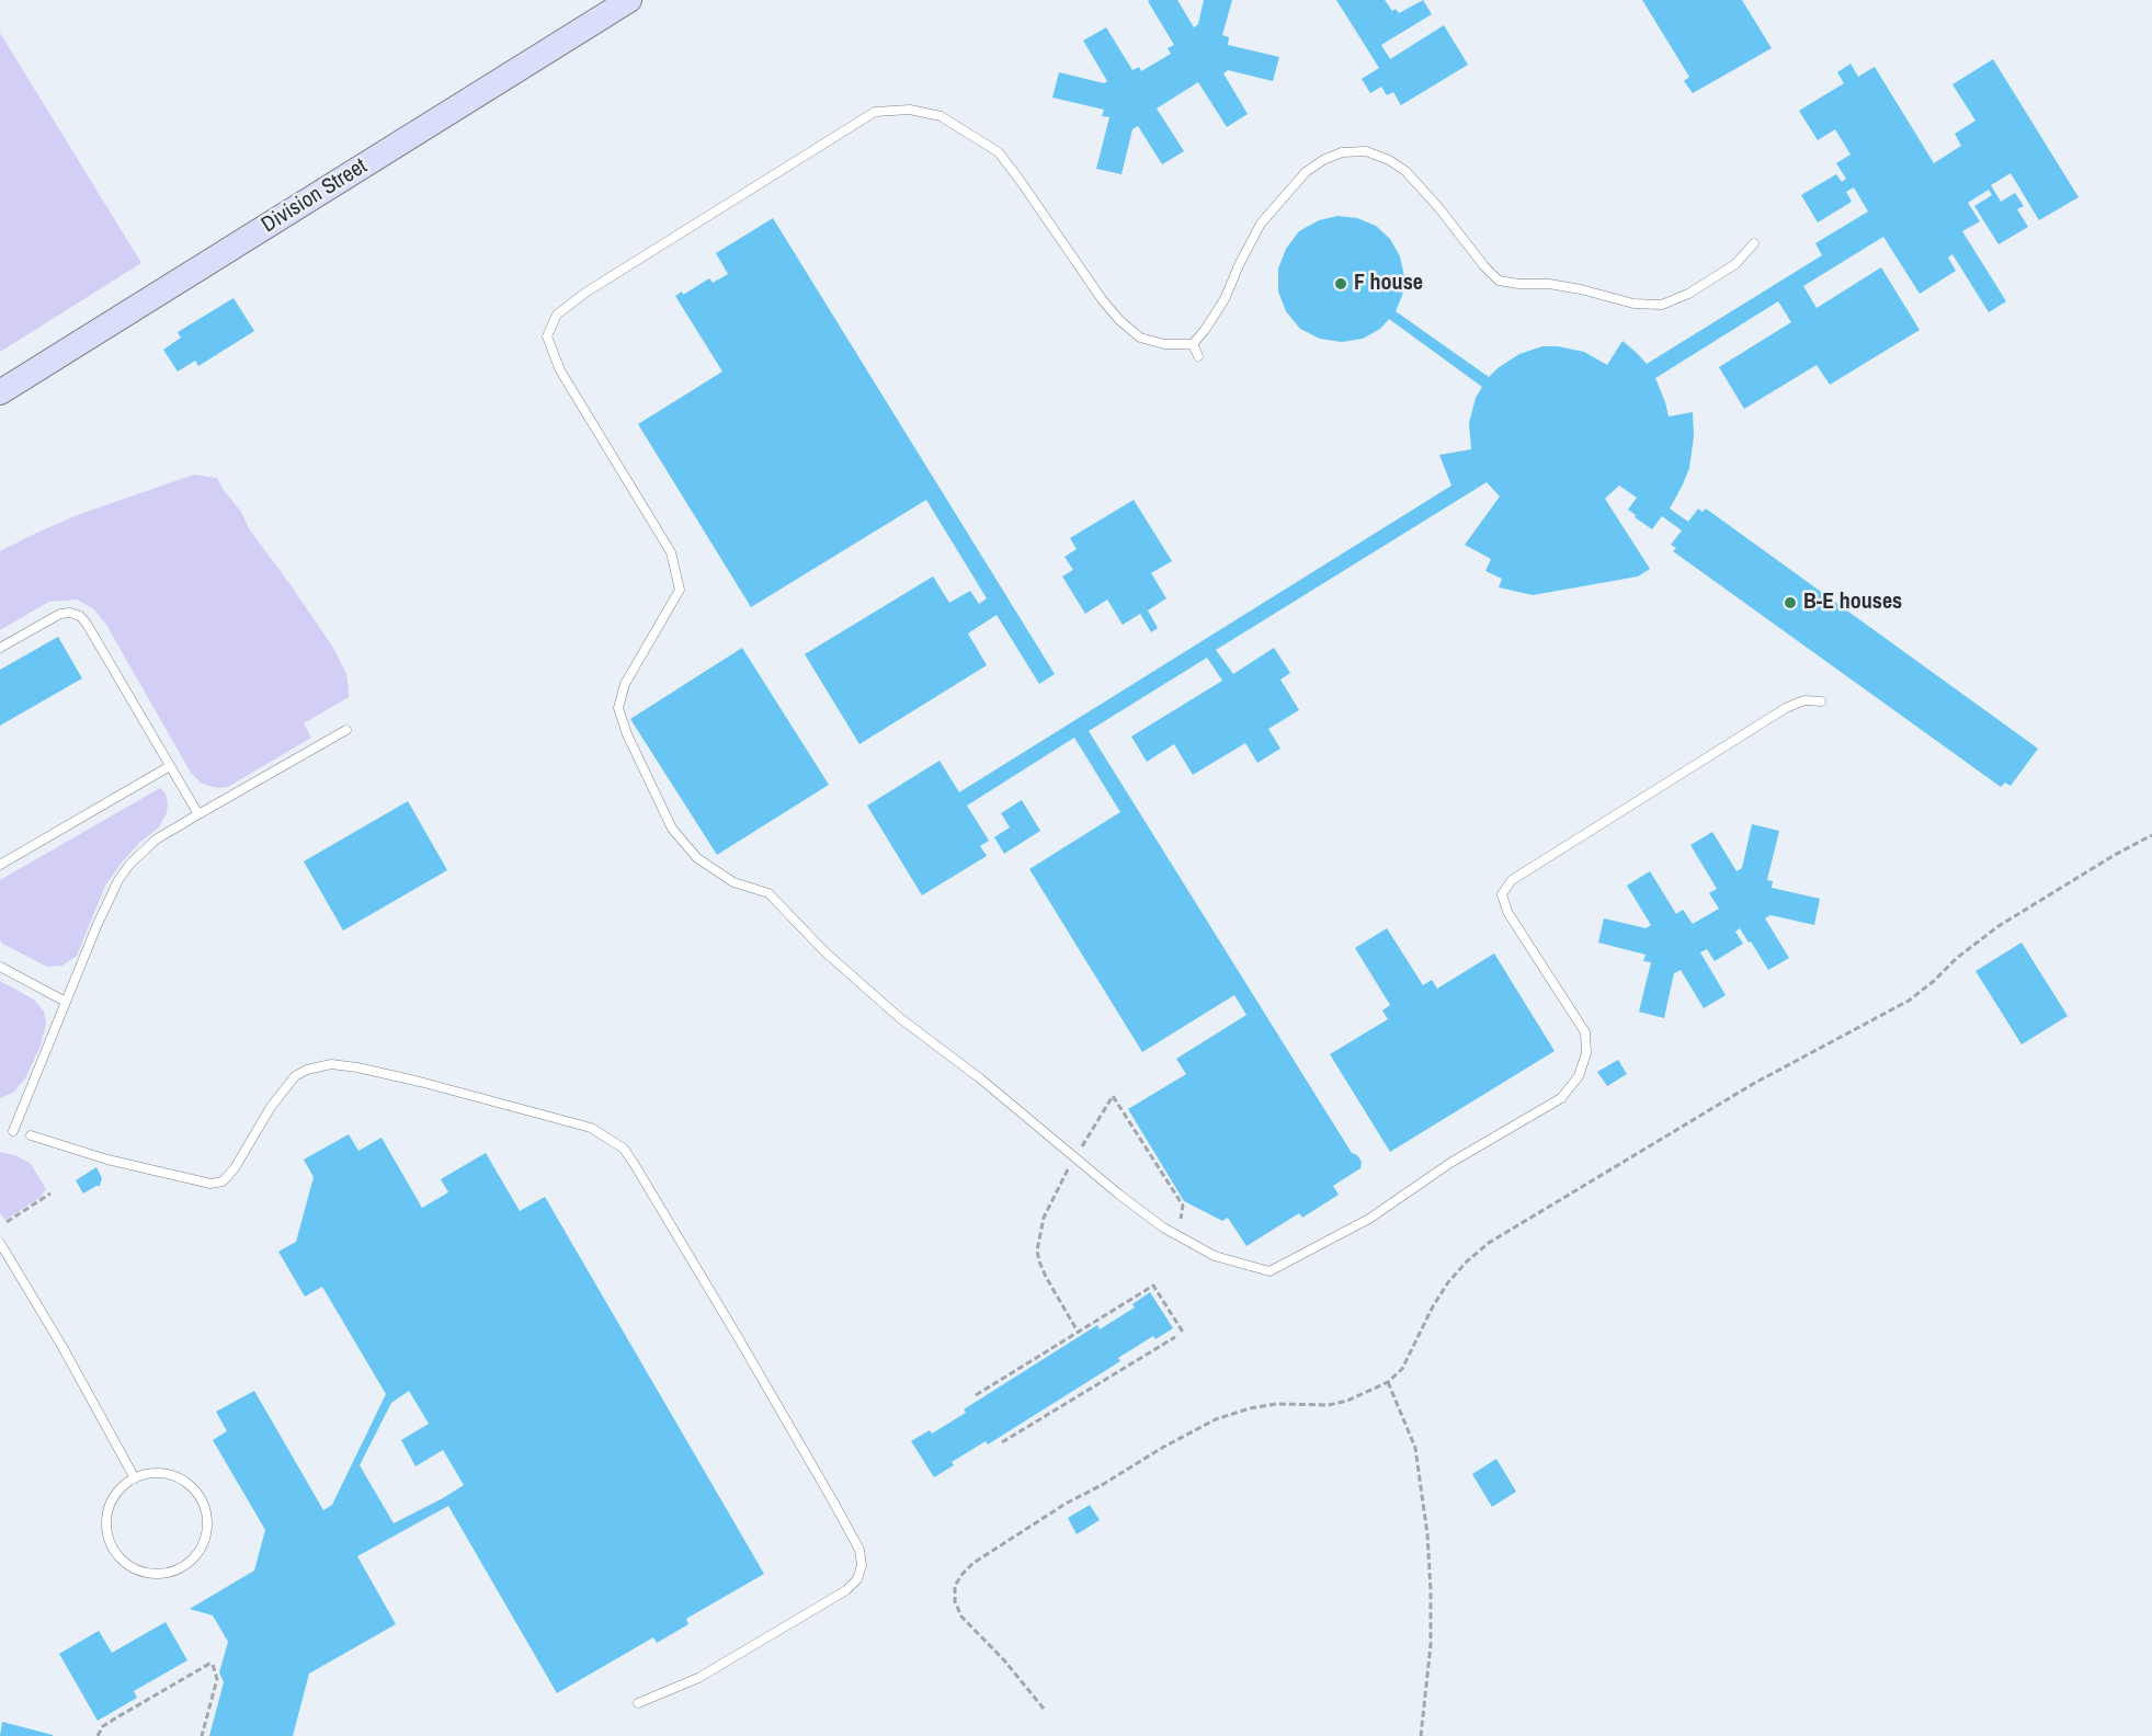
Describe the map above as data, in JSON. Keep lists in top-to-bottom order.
{
  "streets": {
    "street": ["Division Street"]
  },
  "places": ["F house", "B-E houses"]
}
